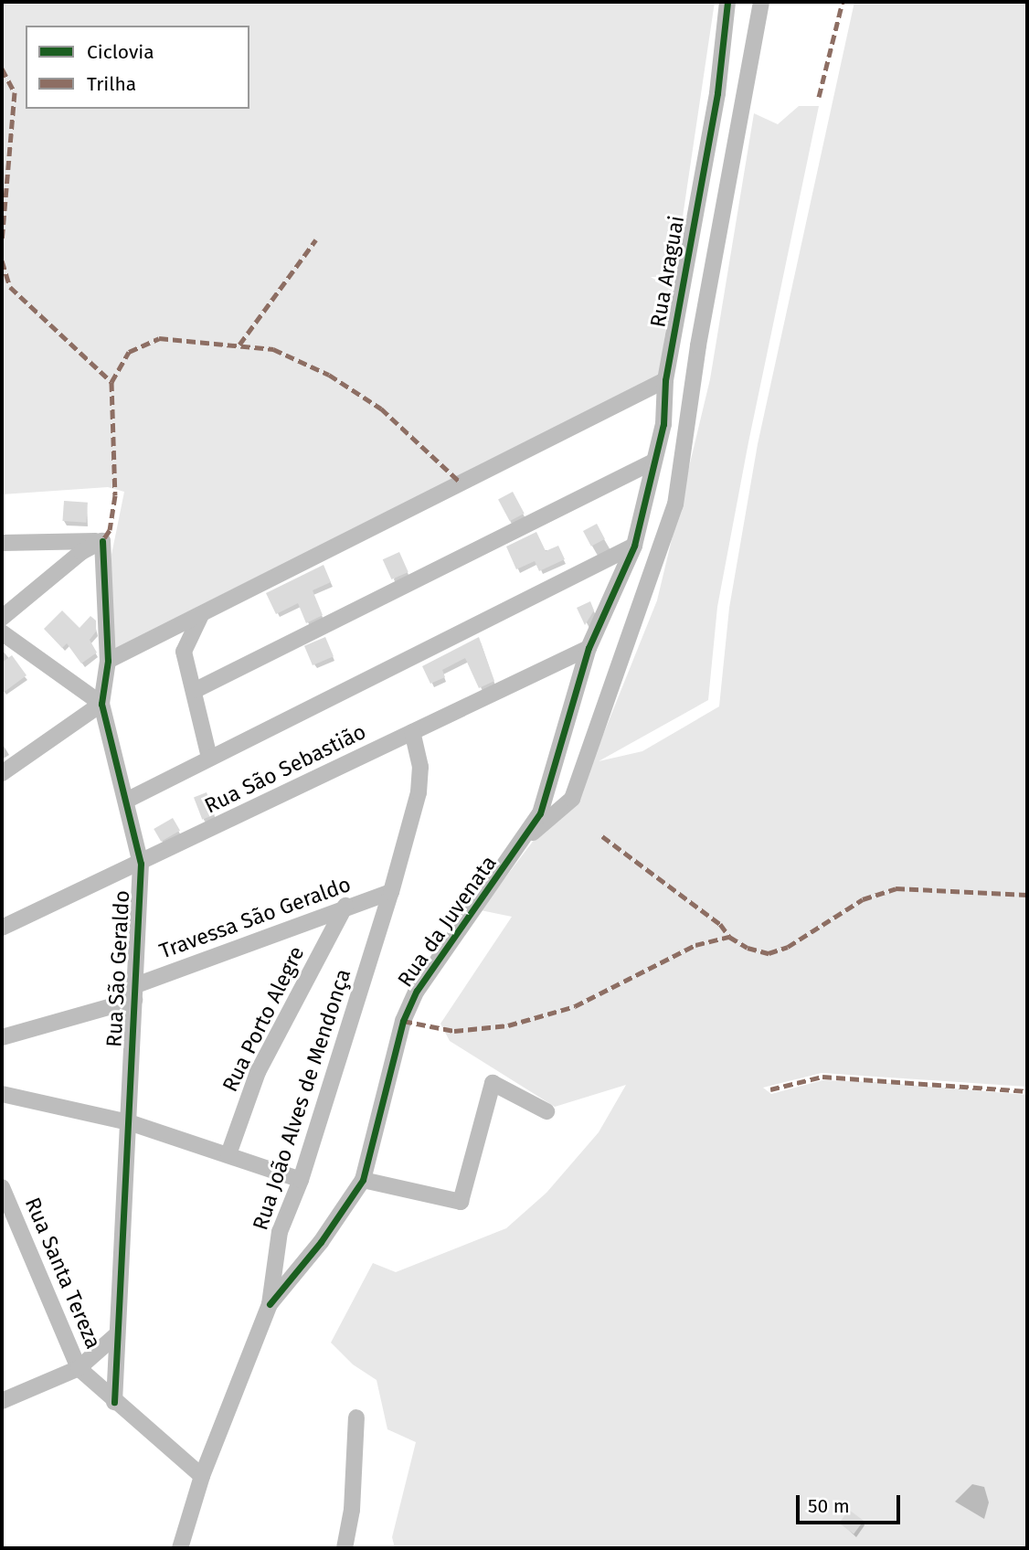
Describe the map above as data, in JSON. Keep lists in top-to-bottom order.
{
  "streets": {
    "street": [
      "Rua Araguai",
      "Rua São Sebastião",
      "Travessa São Geraldo",
      "Rua da Juvenata",
      "Rua São Geraldo",
      "Rua Porto Alegre",
      "Rua João Alves de Mendonça",
      "Rua Santa Tereza"
    ]
  },
  "crossings": [
    ["Rua Araguai", "Rua da Juvenata"],
    ["Rua São Sebastião", "Rua da Juvenata"],
    ["Rua São Sebastião", "Rua São Geraldo"],
    ["Rua São Sebastião", "Rua João Alves de Mendonça"],
    ["Travessa São Geraldo", "Rua São Geraldo"],
    ["Travessa São Geraldo", "Rua Porto Alegre"],
    ["Travessa São Geraldo", "Rua João Alves de Mendonça"],
    ["Rua da Juvenata", "Rua João Alves de Mendonça"],
    ["Rua São Geraldo", "Rua Santa Tereza"],
    ["Rua João Alves de Mendonça", "Rua Santa Tereza"]
  ],
  "legend": ["Ciclovia", "Trilha"],
  "scale_bar": "50 m"
}
